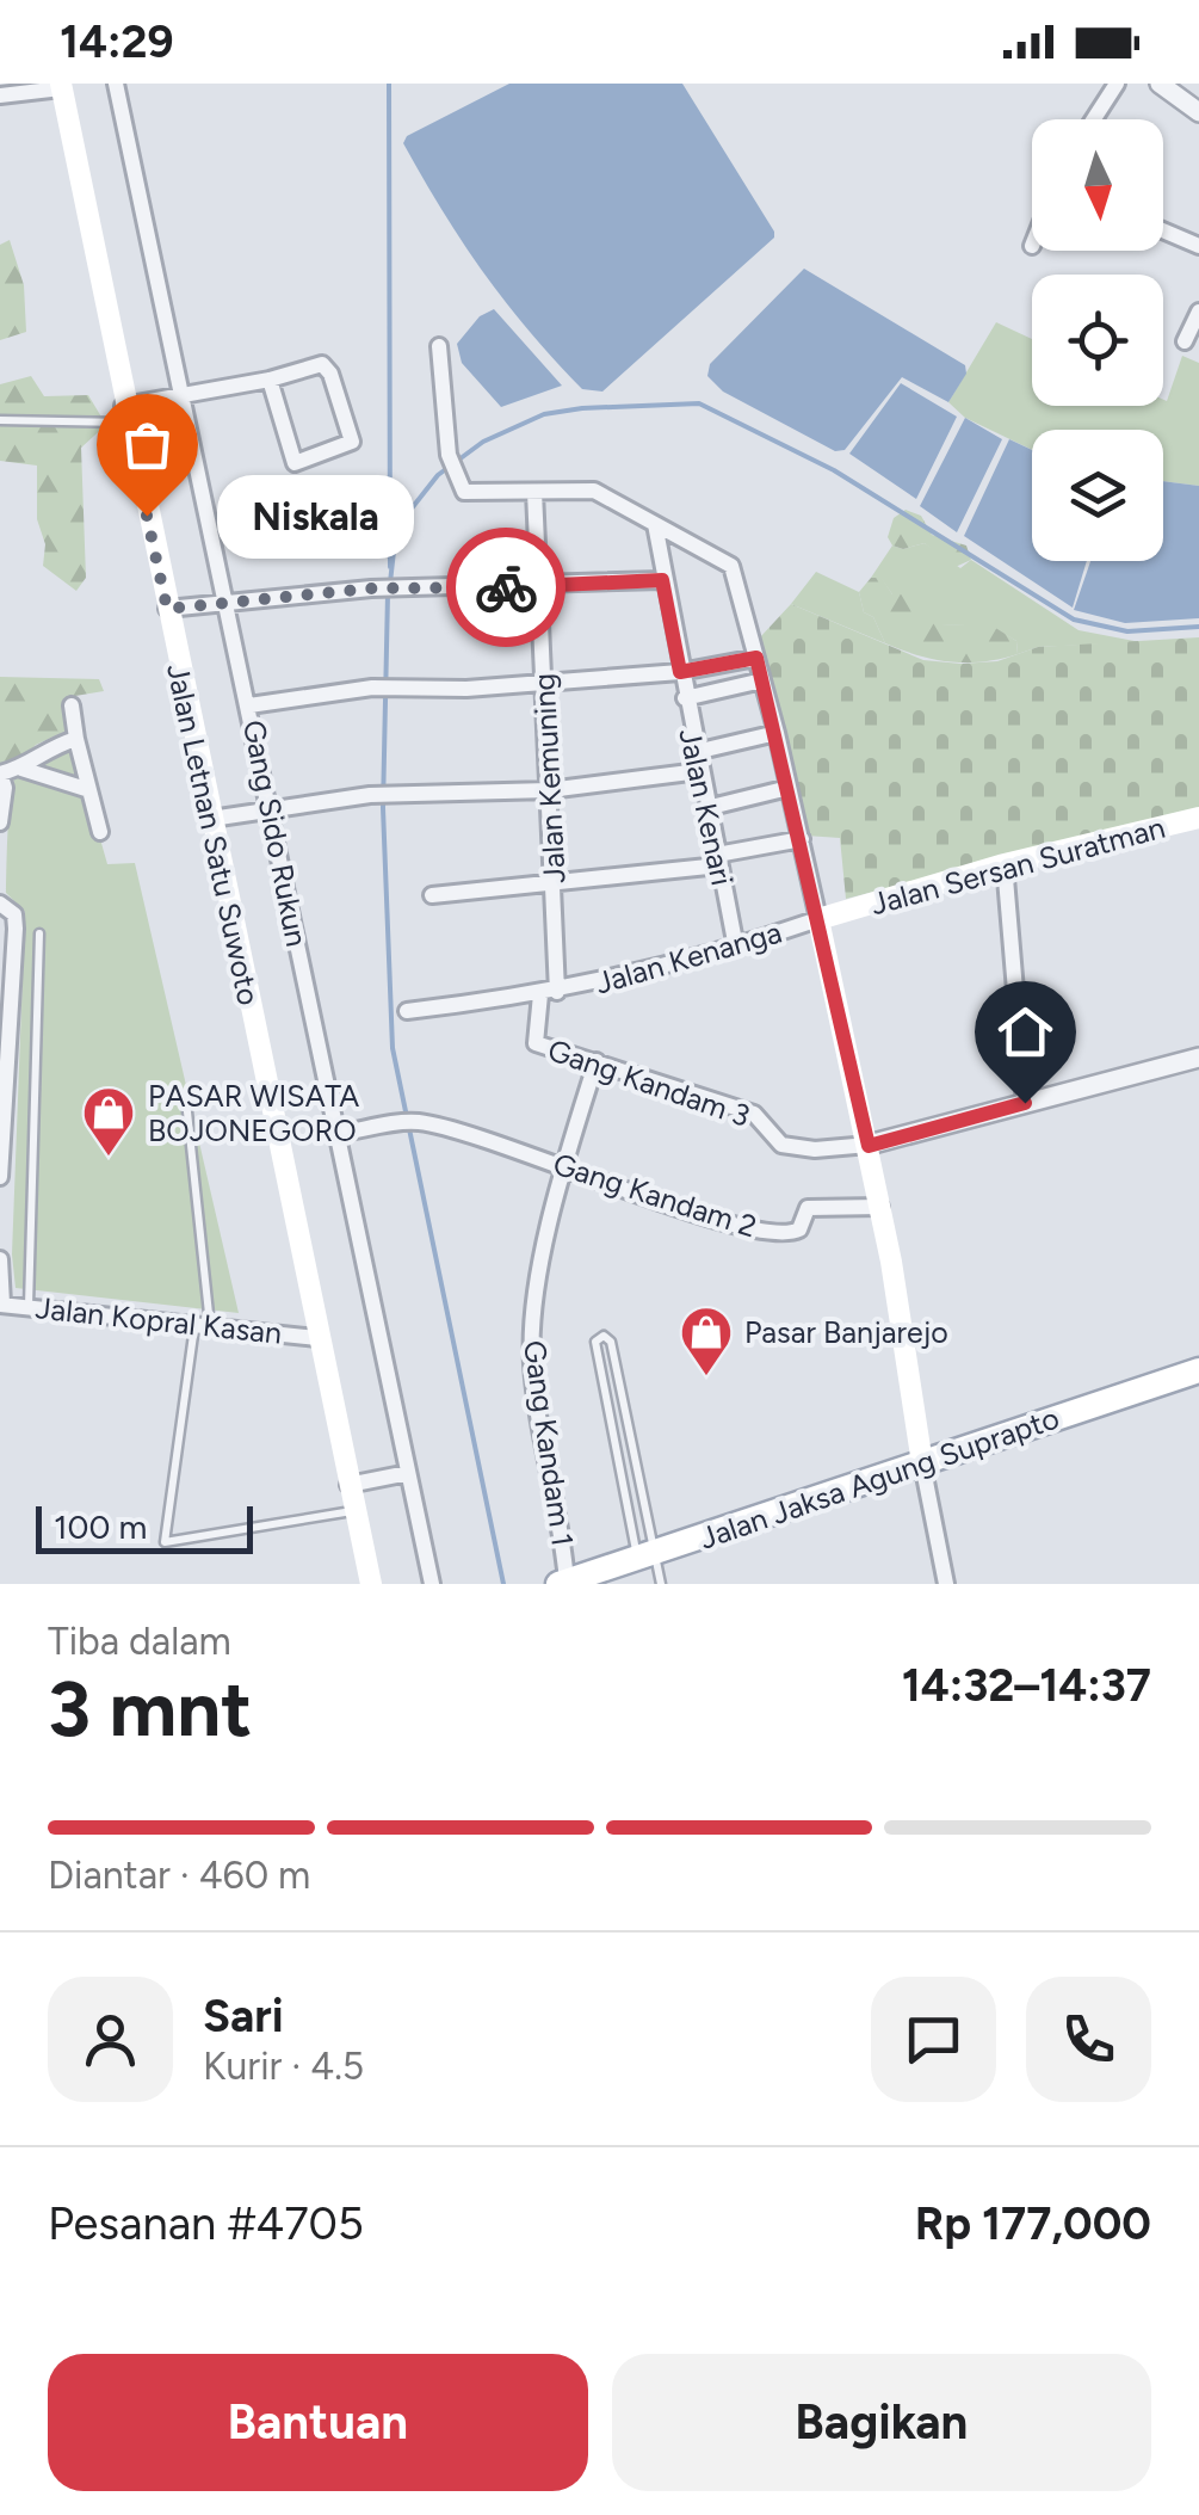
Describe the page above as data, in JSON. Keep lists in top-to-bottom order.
{
  "streets": {
    "main road": ["Jalan Letnan Satu Suwoto", "Jalan Sersan Suratman", "Jalan Jaksa Agung Suprapto"],
    "street": [
      "Jalan Kemuning",
      "Jalan Kenari",
      "Gang Sido Rukun",
      "Jalan Kenanga",
      "Gang Kandam 3",
      "Gang Kandam 2",
      "Jalan Kopral Kasan",
      "Gang Kandam 1"
    ]
  },
  "crossings": [
    ["Jalan Kemuning", "Jalan Kenanga"],
    ["Jalan Kemuning", "Gang Kandam 3"],
    ["Jalan Kenari", "Jalan Kenanga"],
    ["Gang Sido Rukun", "Gang Kandam 2"],
    ["Jalan Letnan Satu Suwoto", "Jalan Kopral Kasan"],
    ["Jalan Sersan Suratman", "Jalan Kenanga"],
    ["Jalan Kenanga", "Gang Kandam 3"],
    ["Gang Kandam 3", "Gang Kandam 1"],
    ["Gang Kandam 2", "Gang Kandam 1"],
    ["Gang Kandam 1", "Jalan Jaksa Agung Suprapto"]
  ],
  "places": {
    "other": ["Niskala"],
    "shop": ["PASAR WISATA BOJONEGORO", "Pasar Banjarejo"]
  },
  "scale_bar": "100 m",
  "north": "bottom",
  "page": {
    "status": "14:29",
    "bubble": "Niskala",
    "scale": "100 m",
    "heading": ["3 mnt", "Tiba dalam", "14:32–14:37"],
    "panel": [
      "Sari",
      "Kurir · 4.5",
      "Pesanan #4705",
      "Rp 177,000"
    ],
    "bar": "Diantar · 460 m",
    "buttons": ["Bantuan", "Bagikan"]
  }
}
